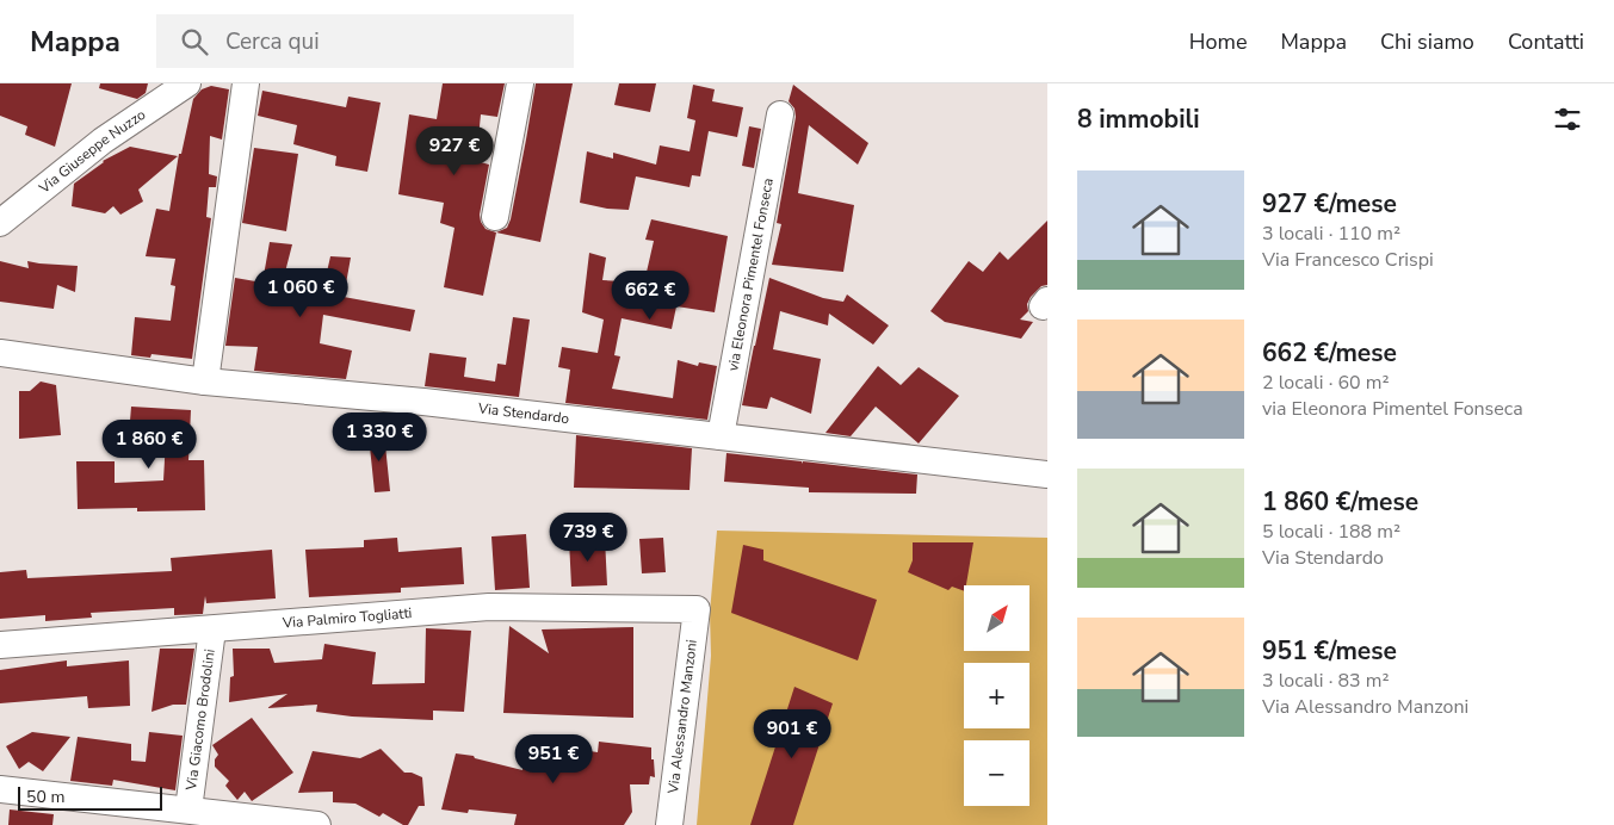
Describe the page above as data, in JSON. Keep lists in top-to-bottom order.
{
  "streets": {
    "street": [
      "Via Giuseppe Nuzzo",
      "via Eleonora Pimentel Fonseca",
      "Via Stendardo",
      "Via Palmiro Togliatti",
      "Via Alessandro Manzoni",
      "Via Giacomo Brodolini"
    ]
  },
  "crossings": [
    ["via Eleonora Pimentel Fonseca", "Via Stendardo"],
    ["Via Palmiro Togliatti", "Via Alessandro Manzoni"],
    ["Via Palmiro Togliatti", "Via Giacomo Brodolini"]
  ],
  "scale_bar": "50 m",
  "north": "top right",
  "page": {
    "header": "Mappa",
    "search": "Cerca qui",
    "nav": [
      "Home",
      "Mappa",
      "Chi siamo",
      "Contatti"
    ],
    "heading": "8 immobili",
    "price": [
      "927 €",
      "1 060 €",
      "662 €",
      "1 330 €",
      "1 860 €",
      "739 €",
      "901 €",
      "951 €"
    ],
    "list": [
      {
        "name": "927 €/mese",
        "note": "3 locali · 110 m² · Via Francesco Crispi"
      },
      {
        "name": "662 €/mese",
        "note": "2 locali · 60 m² · via Eleonora Pimentel Fonseca"
      },
      {
        "name": "1 860 €/mese",
        "note": "5 locali · 188 m² · Via Stendardo"
      },
      {
        "name": "951 €/mese",
        "note": "3 locali · 83 m² · Via Alessandro Manzoni"
      }
    ],
    "map_buttons": ["+", "−"],
    "scale": "50 m"
  }
}
